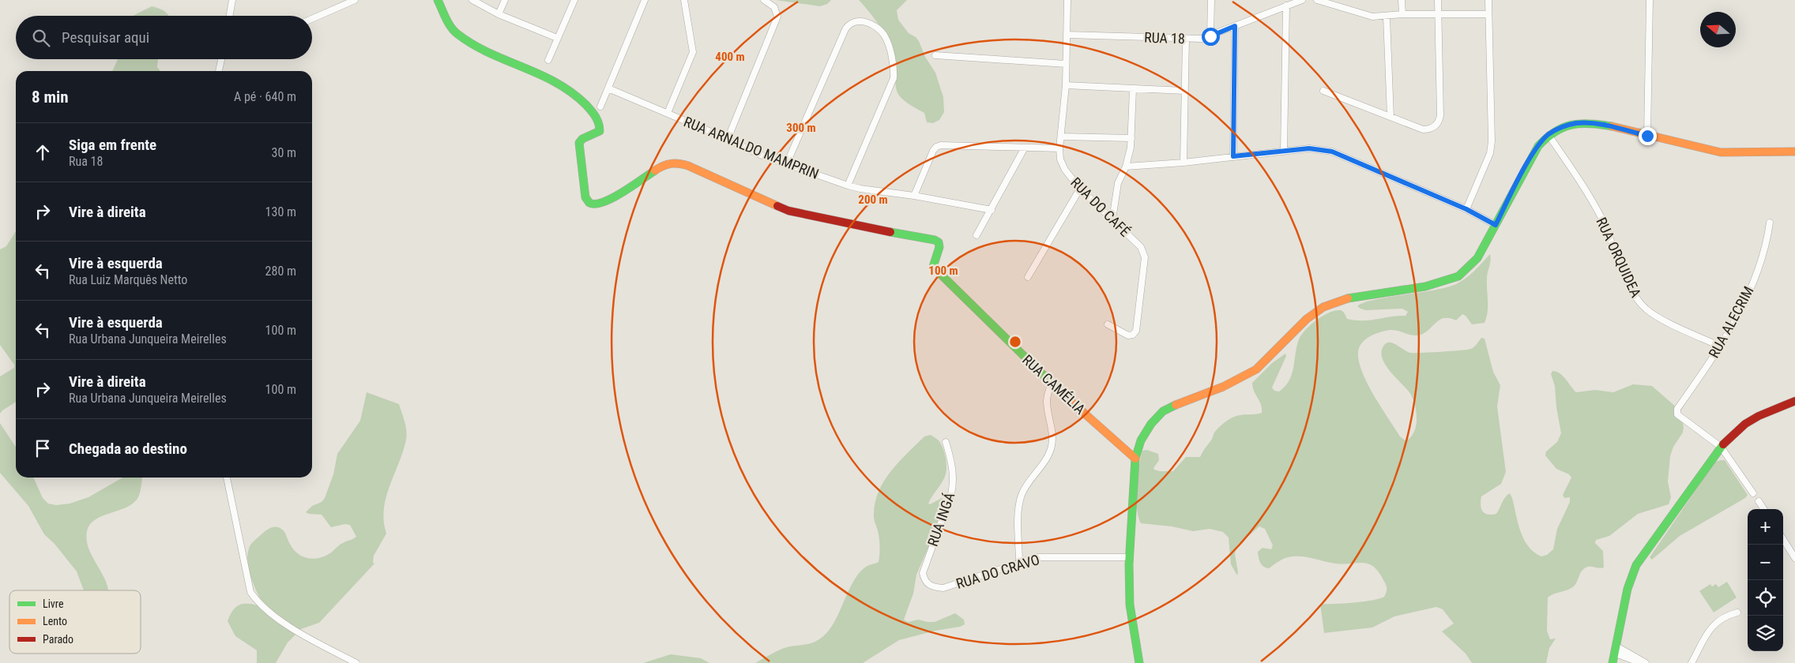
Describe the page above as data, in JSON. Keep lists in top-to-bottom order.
{
  "streets": {
    "street": [
      "RUA 18",
      "RUA ARNALDO MAMPRIN",
      "RUA DO CAFÉ",
      "RUA ORQUIDEA",
      "RUA ALECRIM",
      "RUA CAMÉLIA",
      "RUA INGÁ",
      "RUA DO CRAVO"
    ]
  },
  "crossings": [
    ["RUA 18", "RUA DO CAFÉ"],
    ["RUA ORQUIDEA", "RUA ALECRIM"],
    ["RUA INGÁ", "RUA DO CRAVO"]
  ],
  "legend": ["Livre", "Lento", "Parado"],
  "north": "left",
  "page": {
    "search": "Pesquisar aqui",
    "heading": ["8 min", "A pé · 640 m"],
    "list": [
      ["Siga em frente", "Rua 18", "30 m"],
      ["Vire à direita", "130 m"],
      ["Vire à esquerda", "Rua Luiz Marquês Netto", "280 m"],
      ["Vire à esquerda", "Rua Urbana Junqueira Meirelles", "100 m"],
      ["Vire à direita", "Rua Urbana Junqueira Meirelles", "100 m"],
      "Chegada ao destino"
    ],
    "map_buttons": ["+", "−"]
  },
  "rings": [
    "400 m",
    "300 m",
    "200 m",
    "100 m"
  ]
}
